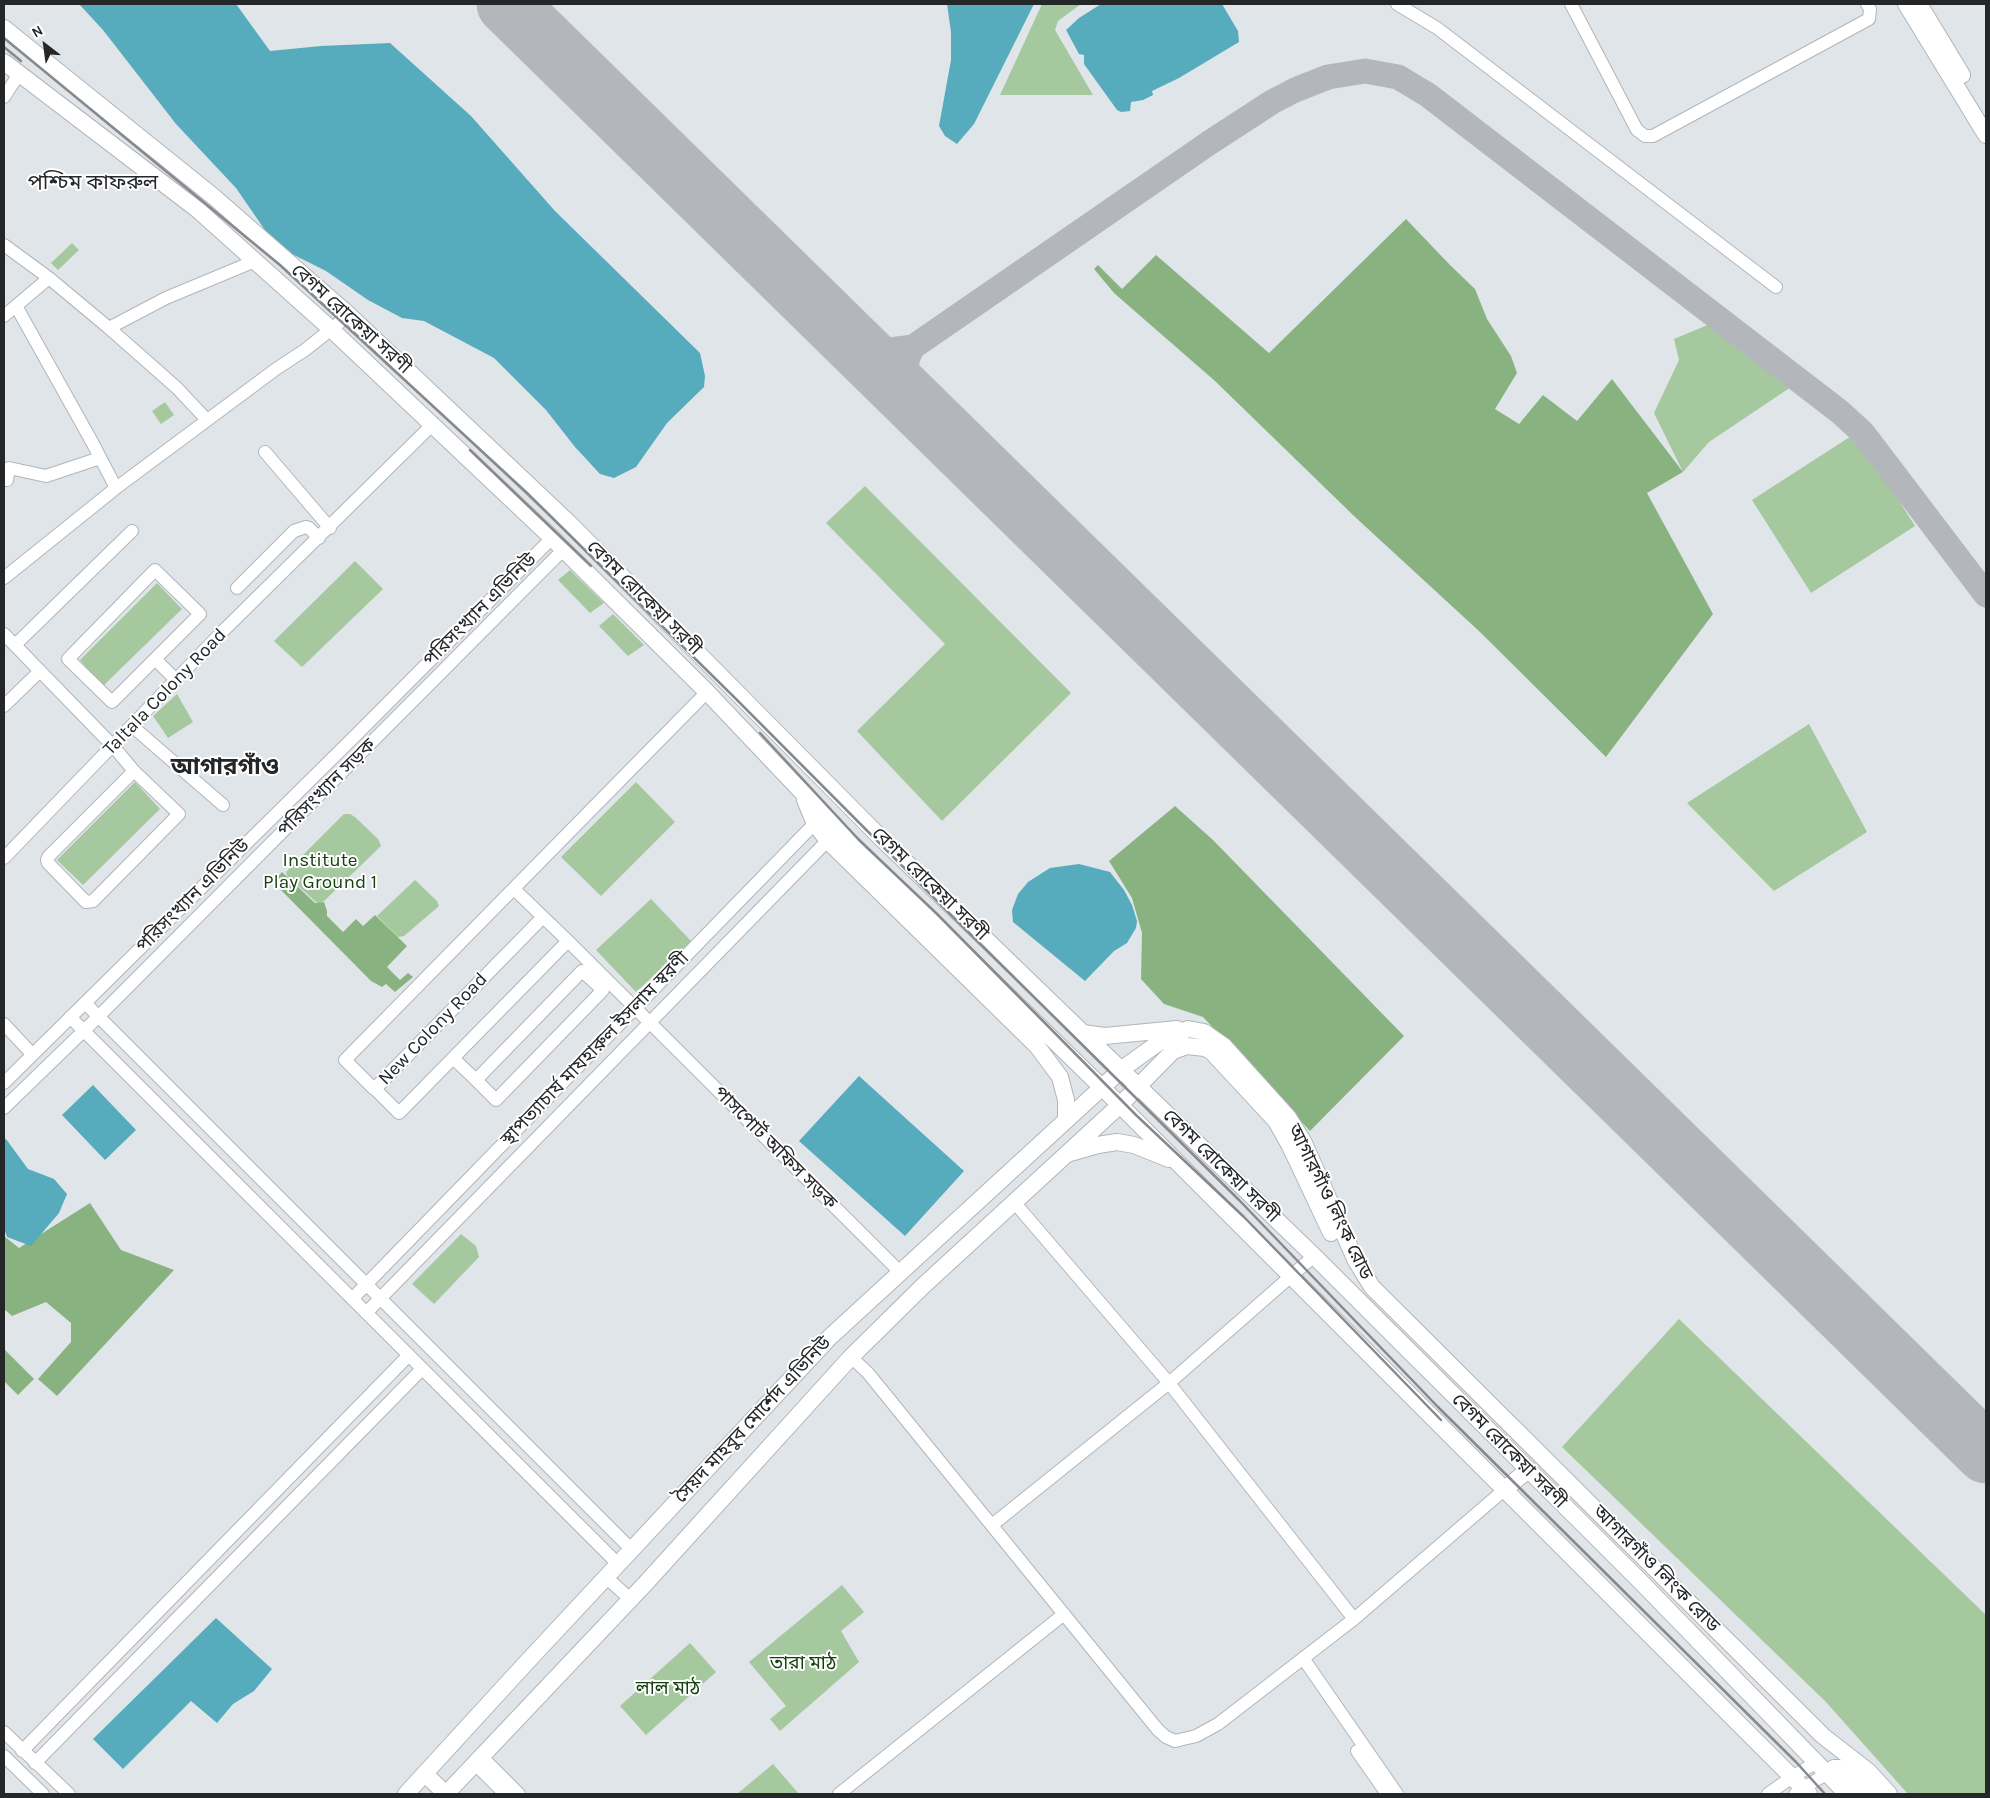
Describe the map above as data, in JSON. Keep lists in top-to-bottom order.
{
  "streets": {
    "main road": ["বেগম রোকেয়া সরণী", "আগারগাঁও লিংক রোড", "সৈয়দ মাহবুব মোর্শেদ এভিনিউ"],
    "street": [
      "পরিসংখ্যান এভিনিউ",
      "Taltala Colony Road",
      "পরিসংখ্যান সড়ক",
      "New Colony Road",
      "স্থাপত্যাচার্য মাযহারুল ইসলাম স্বরণী",
      "পাসপোর্ট অফিস সড়ক"
    ]
  },
  "crossings": [
    ["বেগম রোকেয়া সরণী", "পরিসংখ্যান এভিনিউ"],
    ["বেগম রোকেয়া সরণী", "Taltala Colony Road"],
    ["বেগম রোকেয়া সরণী", "পরিসংখ্যান সড়ক"],
    ["বেগম রোকেয়া সরণী", "New Colony Road"],
    ["বেগম রোকেয়া সরণী", "স্থাপত্যাচার্য মাযহারুল ইসলাম স্বরণী"],
    ["বেগম রোকেয়া সরণী", "আগারগাঁও লিংক রোড"],
    ["বেগম রোকেয়া সরণী", "সৈয়দ মাহবুব মোর্শেদ এভিনিউ"],
    ["স্থাপত্যাচার্য মাযহারুল ইসলাম স্বরণী", "পাসপোর্ট অফিস সড়ক"],
    ["পাসপোর্ট অফিস সড়ক", "সৈয়দ মাহবুব মোর্শেদ এভিনিউ"],
    ["আগারগাঁও লিংক রোড", "সৈয়দ মাহবুব মোর্শেদ এভিনিউ"]
  ],
  "districts": ["পশ্চিম কাফরুল", "আগারগাঁও"],
  "parks": ["Institute Play Ground 1", "তারা মাঠ", "লাল মাঠ"],
  "north": "top left"
}
